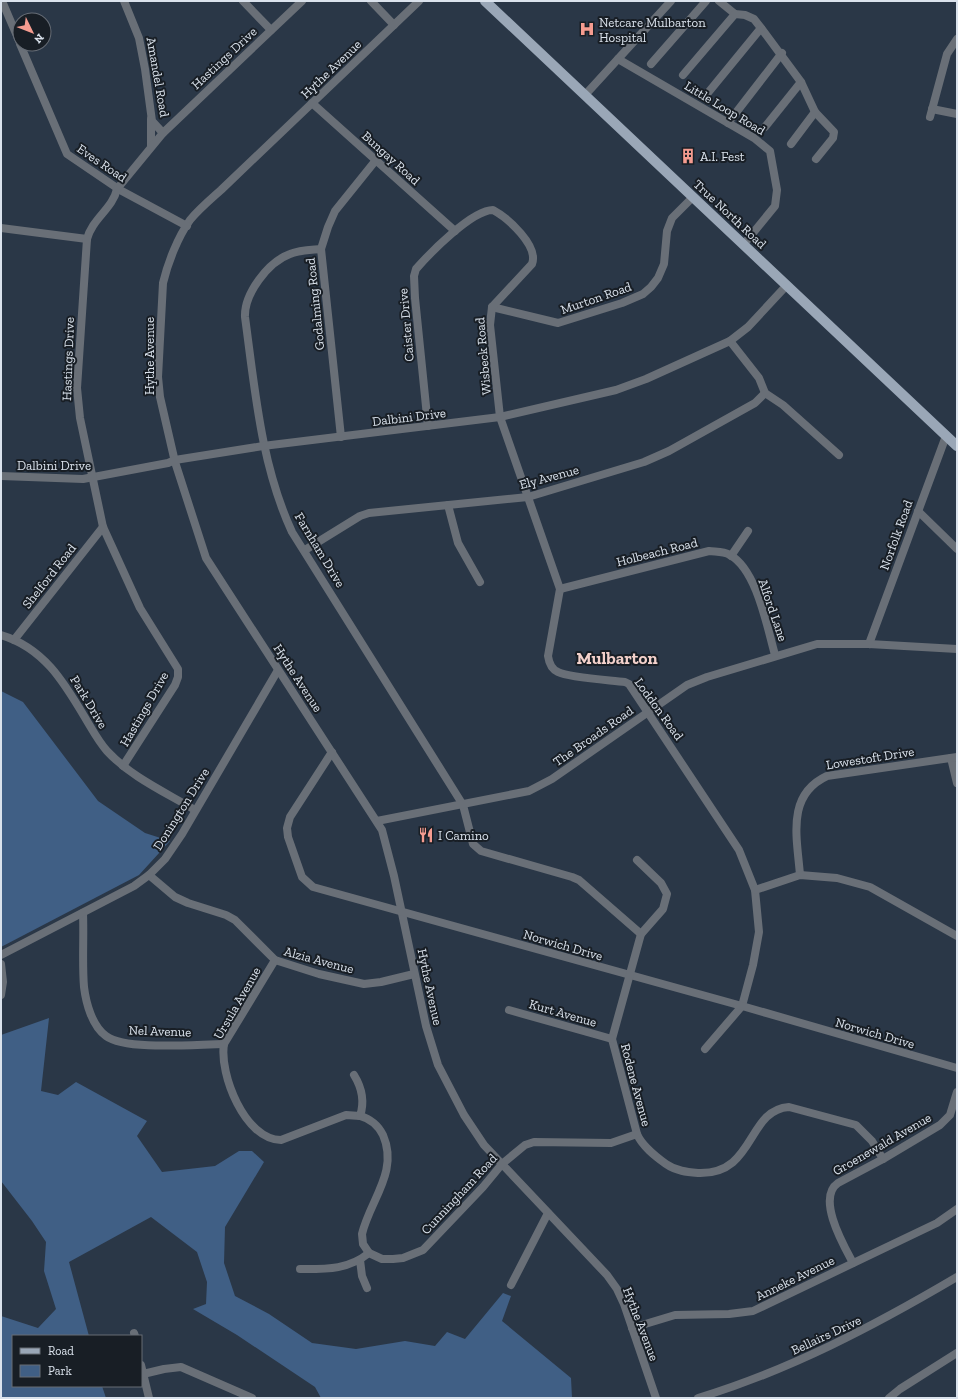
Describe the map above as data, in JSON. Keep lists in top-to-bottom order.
{
  "streets": {
    "main road": ["True North Road"],
    "street": [
      "Hastings Drive",
      "Hythe Avenue",
      "Amandel Road",
      "Little Loop Road",
      "Bungay Road",
      "Eves Road",
      "Murton Road",
      "Godalming Road",
      "Caister Drive",
      "Wisbeck Road",
      "Dalbini Drive",
      "Ely Avenue",
      "Norfolk Road",
      "Farnham Drive",
      "Holbeach Road",
      "Shelford Road",
      "Alford Lane",
      "Park Drive",
      "Loddon Road",
      "The Broads Road",
      "Lowestoft Drive",
      "Donington Drive",
      "Norwich Drive",
      "Alzia Avenue",
      "Ursula Avenue",
      "Kurt Avenue",
      "Nel Avenue",
      "Rodene Avenue",
      "Groenewald Avenue",
      "Cunningham Road",
      "Anneke Avenue",
      "Bellairs Drive"
    ]
  },
  "crossings": [
    ["Hastings Drive", "Amandel Road"],
    ["Hastings Drive", "Eves Road"],
    ["Hastings Drive", "Dalbini Drive"],
    ["Hastings Drive", "Shelford Road"],
    ["Hastings Drive", "Park Drive"],
    ["Hythe Avenue", "Bungay Road"],
    ["Hythe Avenue", "Eves Road"],
    ["Hythe Avenue", "Dalbini Drive"],
    ["Hythe Avenue", "The Broads Road"],
    ["Hythe Avenue", "Donington Drive"],
    ["Hythe Avenue", "Norwich Drive"],
    ["Hythe Avenue", "Alzia Avenue"],
    ["Hythe Avenue", "Cunningham Road"],
    ["Hythe Avenue", "Anneke Avenue"],
    ["Little Loop Road", "True North Road"],
    ["Bungay Road", "Godalming Road"],
    ["Bungay Road", "Caister Drive"],
    ["True North Road", "Murton Road"],
    ["True North Road", "Dalbini Drive"],
    ["True North Road", "Norfolk Road"],
    ["Murton Road", "Wisbeck Road"],
    ["Godalming Road", "Dalbini Drive"],
    ["Godalming Road", "Farnham Drive"],
    ["Caister Drive", "Wisbeck Road"],
    ["Caister Drive", "Dalbini Drive"],
    ["Wisbeck Road", "Dalbini Drive"],
    ["Wisbeck Road", "Loddon Road"],
    ["Dalbini Drive", "Farnham Drive"],
    ["Dalbini Drive", "Loddon Road"],
    ["Ely Avenue", "Farnham Drive"],
    ["Ely Avenue", "Loddon Road"],
    ["Norfolk Road", "The Broads Road"],
    ["Farnham Drive", "The Broads Road"],
    ["Farnham Drive", "Rodene Avenue"],
    ["Holbeach Road", "Alford Lane"],
    ["Holbeach Road", "Loddon Road"],
    ["Shelford Road", "Park Drive"],
    ["Alford Lane", "The Broads Road"],
    ["Park Drive", "Donington Drive"],
    ["Loddon Road", "The Broads Road"],
    ["Loddon Road", "Norwich Drive"],
    ["Donington Drive", "Alzia Avenue"],
    ["Donington Drive", "Nel Avenue"],
    ["Norwich Drive", "Rodene Avenue"],
    ["Alzia Avenue", "Ursula Avenue"],
    ["Ursula Avenue", "Nel Avenue"],
    ["Kurt Avenue", "Rodene Avenue"],
    ["Rodene Avenue", "Groenewald Avenue"],
    ["Rodene Avenue", "Cunningham Road"],
    ["Groenewald Avenue", "Anneke Avenue"]
  ],
  "districts": ["Mulbarton"],
  "places": {
    "hospital": ["Netcare Mulbarton Hospital"],
    "building": ["A.I. Fest"],
    "restaurant": ["I Camino"]
  },
  "legend": ["Road", "Park"],
  "north": "bottom right"
}
